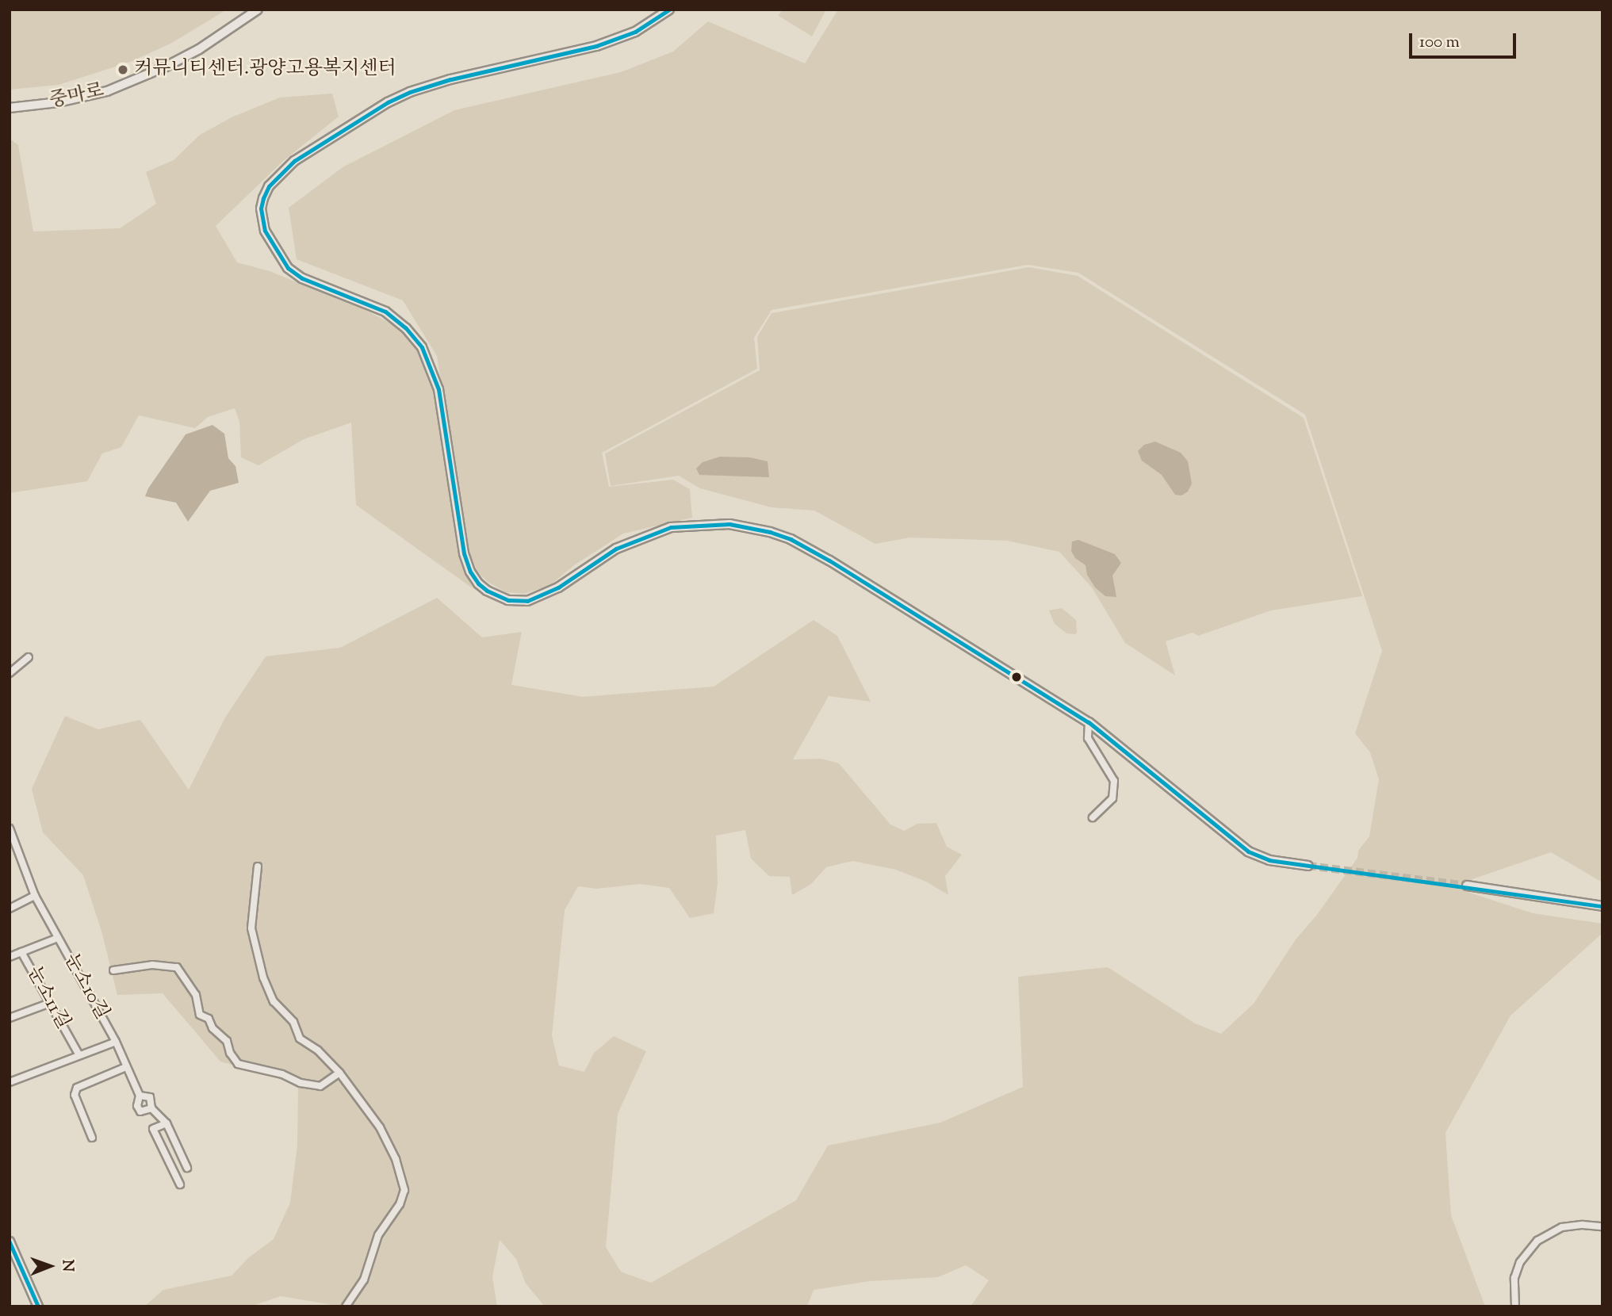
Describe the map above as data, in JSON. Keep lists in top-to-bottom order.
{
  "streets": {
    "street": ["중마로", "눈소10길", "눈소11길"]
  },
  "crossings": [
    ["눈소10길", "눈소11길"]
  ],
  "places": ["커뮤니티센터.광양고용복지센터"],
  "scale_bar": "100 m",
  "north": "right"
}
